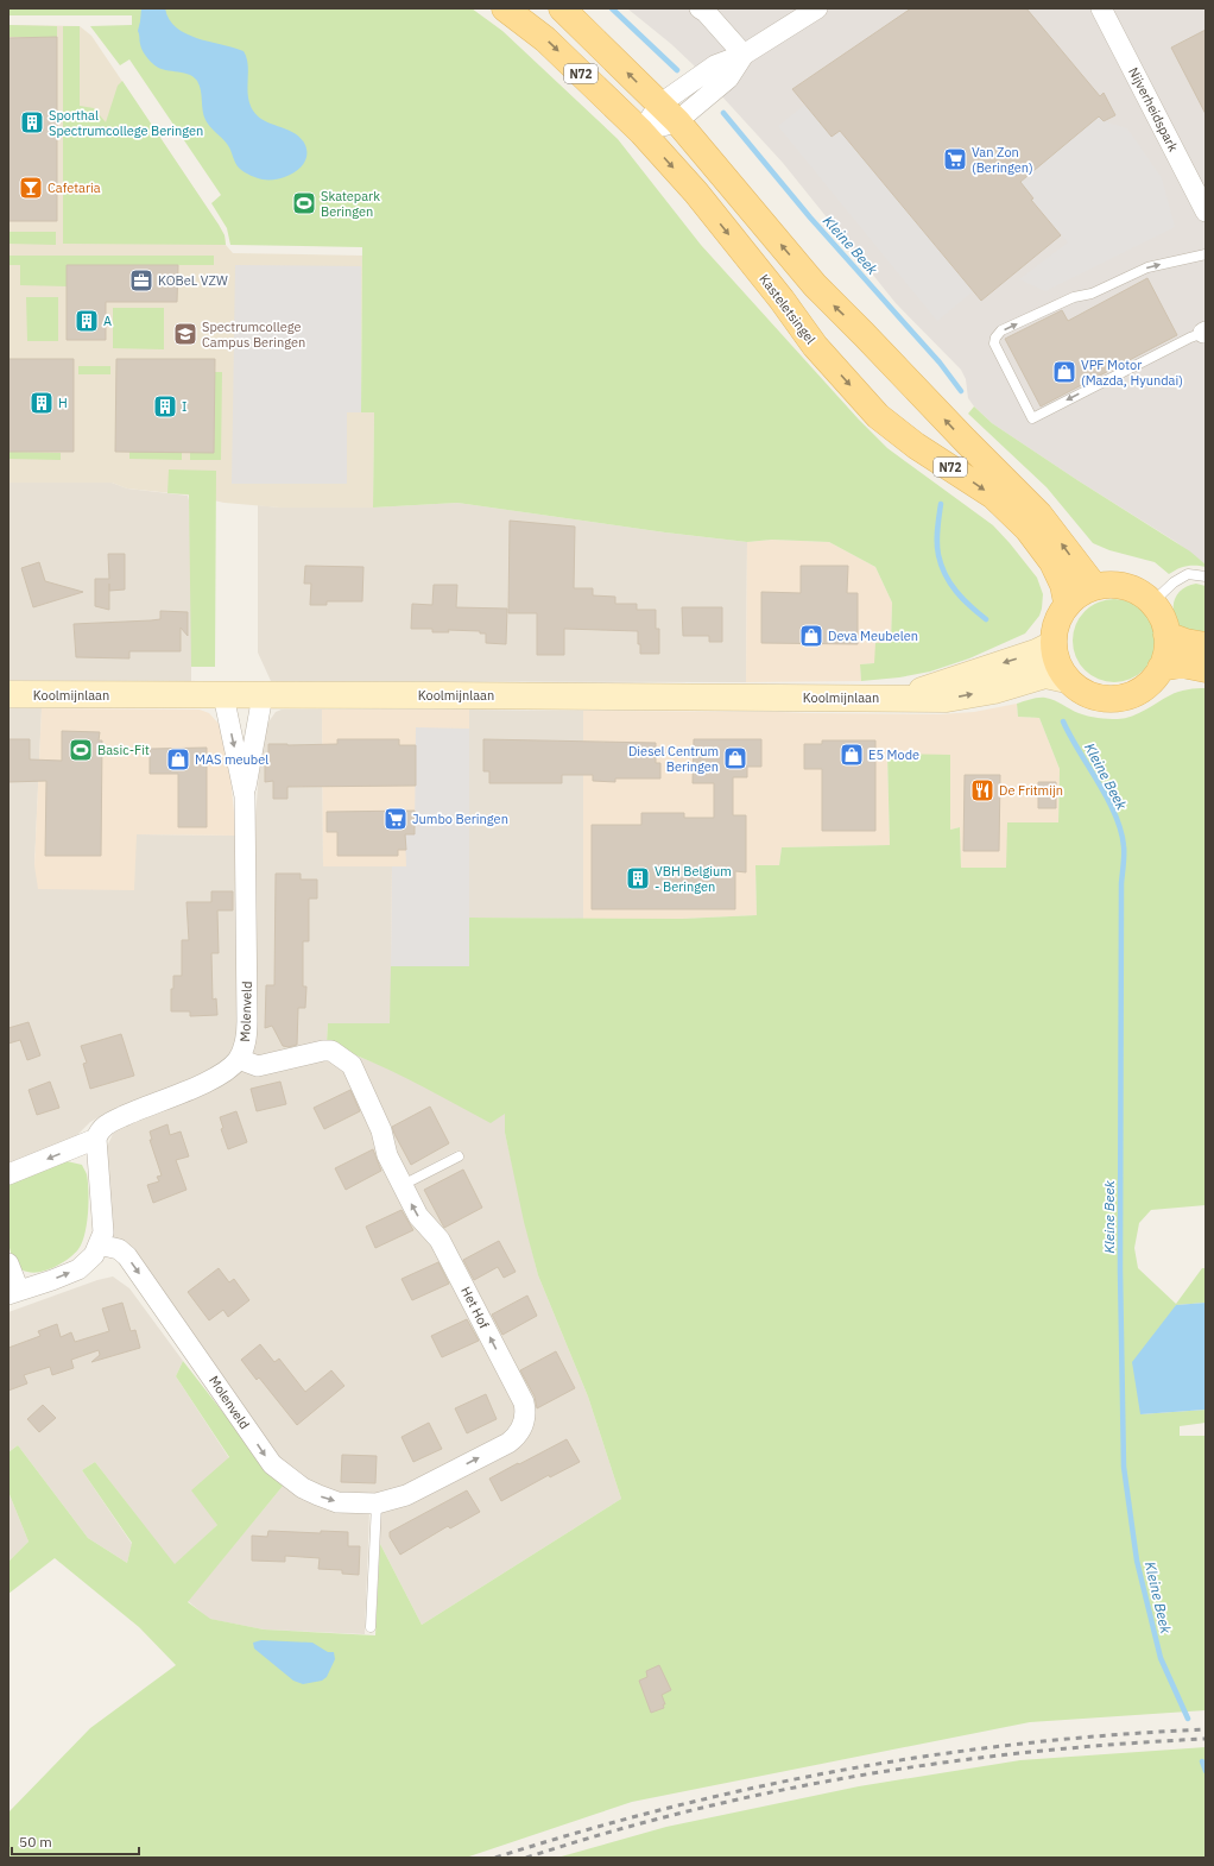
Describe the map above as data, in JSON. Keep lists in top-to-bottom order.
{
  "streets": {
    "main road": ["N72", "Kasteletsingel"],
    "street": [
      "Nijverheidspark",
      "Koolmijnlaan",
      "Molenveld",
      "Het Hof"
    ]
  },
  "crossings": [
    ["N72", "Kasteletsingel"],
    ["N72", "Koolmijnlaan"],
    ["Kasteletsingel", "Koolmijnlaan"],
    ["Molenveld", "Het Hof"]
  ],
  "water": ["Kleine Beek"],
  "places": {
    "building": [
      "Sporthal Spectrumcollege Beringen",
      "A",
      "H",
      "I",
      "VBH Belgium - Beringen"
    ],
    "supermarket": ["Van Zon (Beringen)", "Jumbo Beringen"],
    "bar": ["Cafetaria"],
    "sports": ["Skatepark Beringen", "Basic-Fit"],
    "office": ["KOBeL VZW"],
    "school or university": ["Spectrumcollege Campus Beringen"],
    "shop": [
      "VPF Motor (Mazda, Hyundai)",
      "Deva Meubelen",
      "E5 Mode",
      "Diesel Centrum Beringen",
      "MAS meubel"
    ],
    "restaurant": ["De Fritmijn"]
  },
  "scale_bar": "50 m"
}
